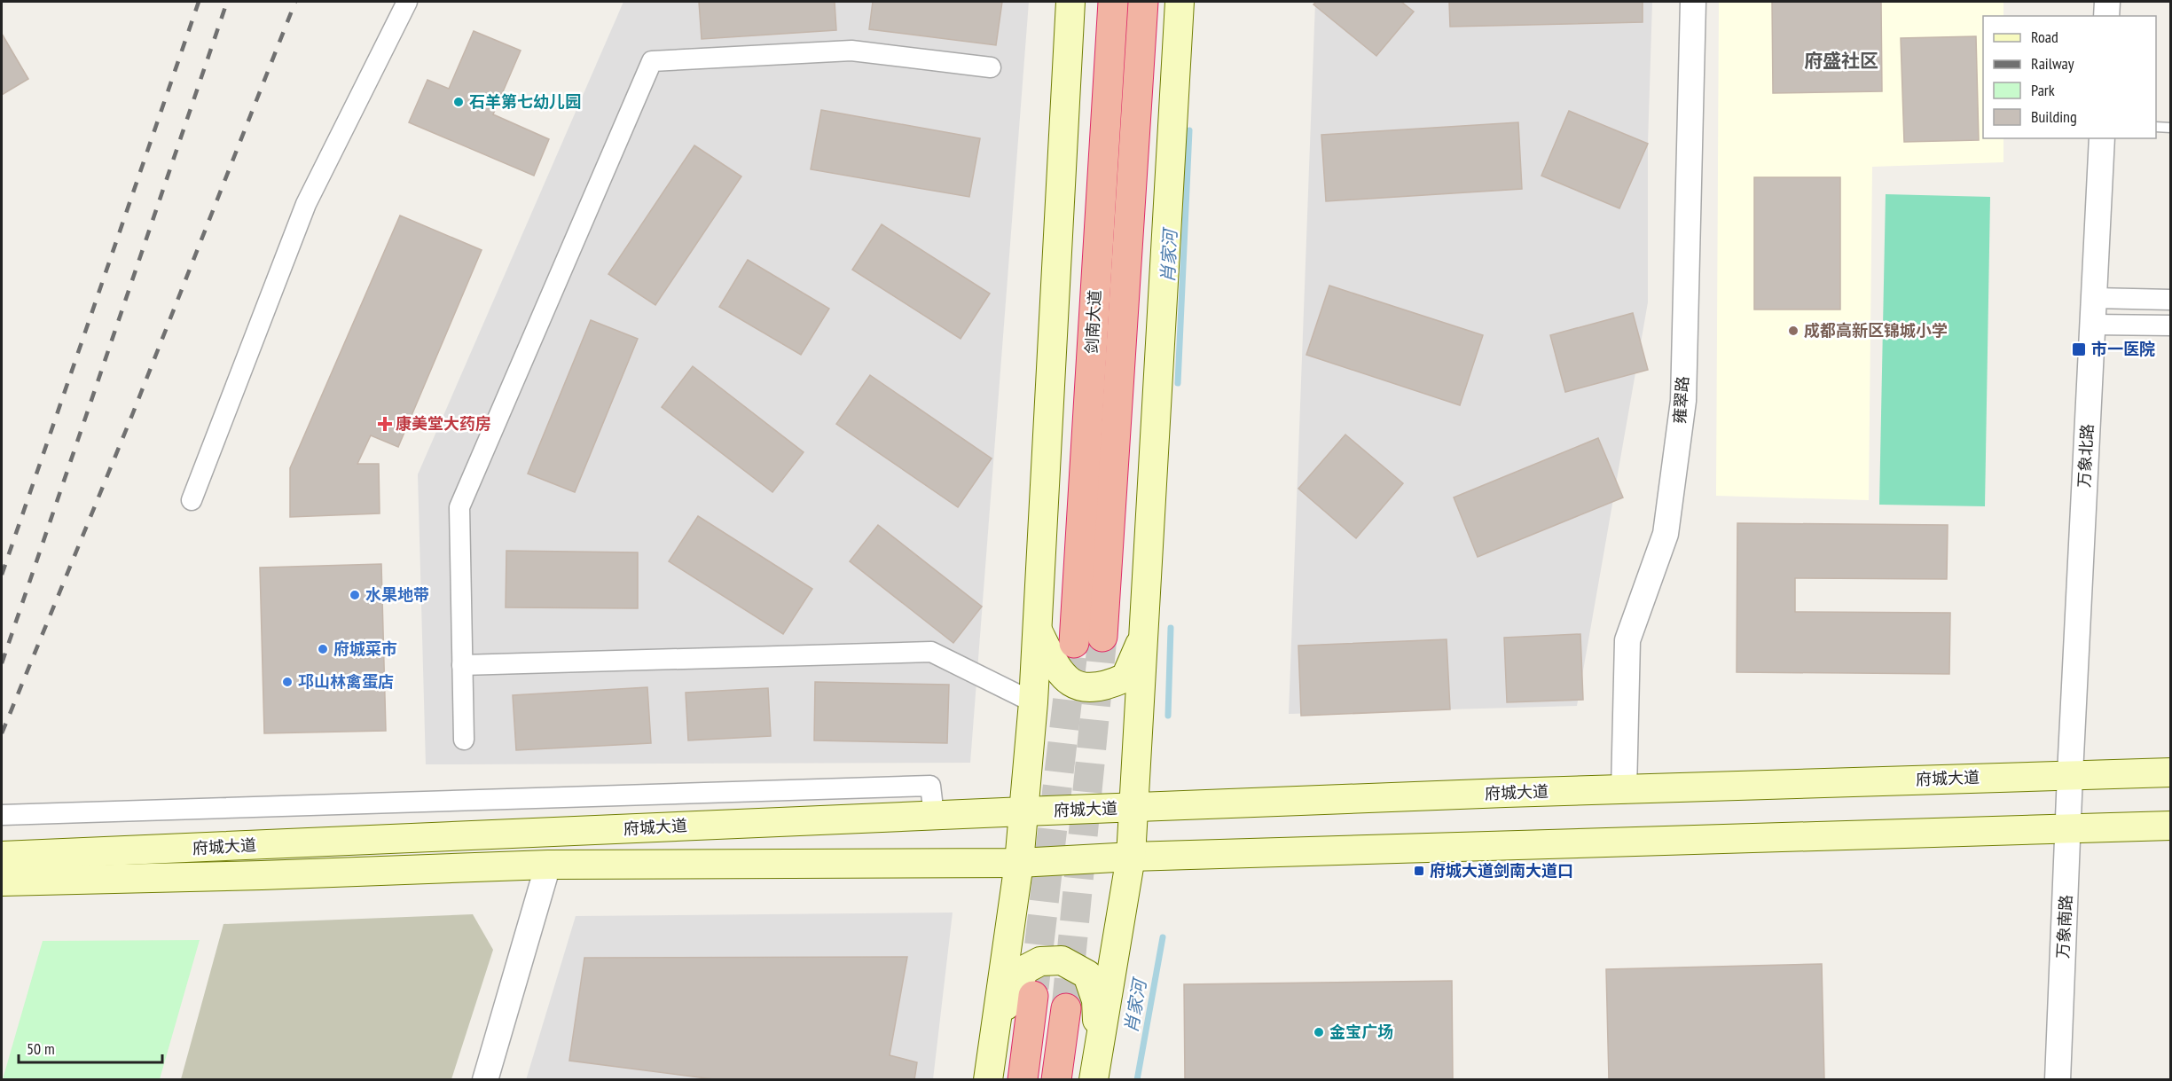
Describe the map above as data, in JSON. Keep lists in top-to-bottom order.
{
  "streets": {
    "highway": ["剑南大道"],
    "main road": ["府城大道"],
    "street": ["雍翠路", "万象北路", "万象南路"]
  },
  "crossings": [
    ["雍翠路", "府城大道"],
    ["万象北路", "府城大道"],
    ["万象北路", "万象南路"],
    ["府城大道", "万象南路"]
  ],
  "districts": ["府盛社区"],
  "water": ["肖家河"],
  "places": {
    "other": [
      "石羊第七幼儿园",
      "成都高新区锦城小学",
      "水果地带",
      "府城菜市",
      "邛山林禽蛋店",
      "金宝广场"
    ],
    "transit": ["市一医院", "府城大道剑南大道口"],
    "health": ["康美堂大药房"]
  },
  "legend": [
    "Road",
    "Railway",
    "Park",
    "Building"
  ],
  "scale_bar": "50 m"
}
